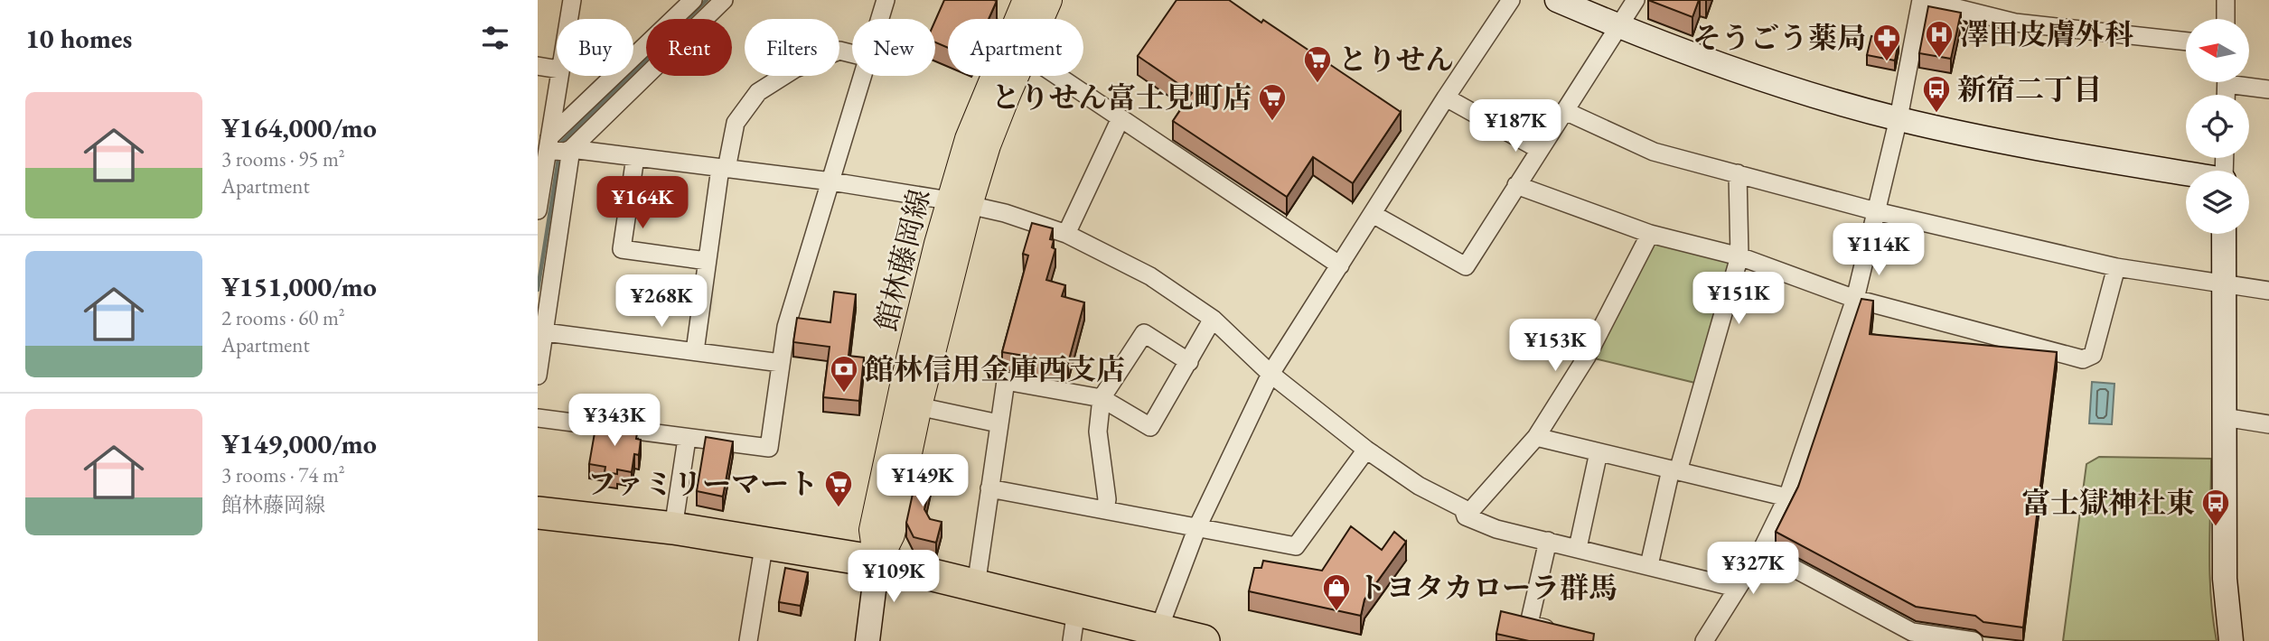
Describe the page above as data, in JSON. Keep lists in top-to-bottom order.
{
  "streets": {
    "main road": ["館林藤岡線"]
  },
  "places": {
    "hospital": ["澤田皮膚外科"],
    "pharmacy": ["そうごう薬局"],
    "supermarket": ["とりせん", "とりせん富士見町店", "ファミリーマート"],
    "bus stop": ["新宿二丁目", "富士獄神社東"],
    "bank": ["館林信用金庫西支店"],
    "shop": ["トヨタカローラ群馬"]
  },
  "north": "left",
  "page": {
    "heading": "10 homes",
    "chip": [
      "Buy",
      "Rent",
      "Filters",
      "New",
      "Apartment"
    ],
    "list": [
      {
        "name": "¥164,000/mo",
        "note": "3 rooms · 95 m² · Apartment"
      },
      {
        "name": "¥151,000/mo",
        "note": "2 rooms · 60 m² · Apartment"
      },
      {
        "name": "¥149,000/mo",
        "note": "3 rooms · 74 m² · 館林藤岡線"
      }
    ],
    "price": [
      "¥187K",
      "¥164K",
      "¥114K",
      "¥151K",
      "¥268K",
      "¥153K",
      "¥343K",
      "¥149K",
      "¥327K",
      "¥109K"
    ]
  }
}
